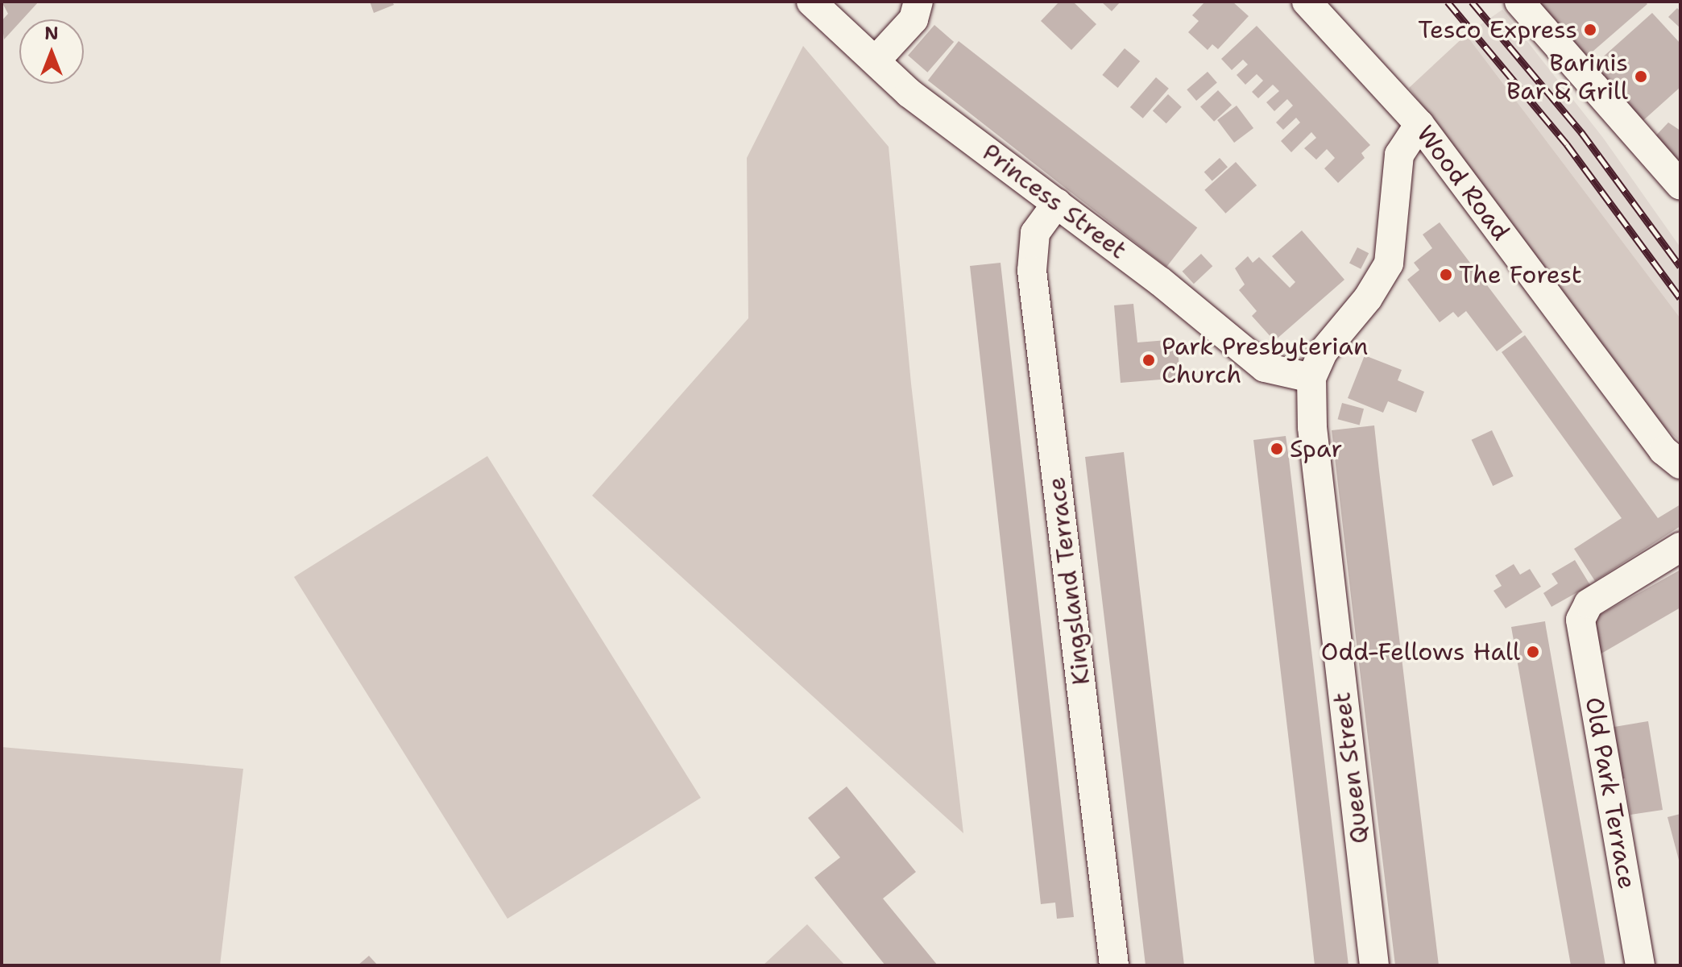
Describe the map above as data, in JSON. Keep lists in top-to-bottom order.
{
  "streets": {
    "street": [
      "Wood Road",
      "Princess Street",
      "Kingsland Terrace",
      "Queen Street",
      "Old Park Terrace"
    ]
  },
  "crossings": [
    ["Princess Street", "Kingsland Terrace"],
    ["Princess Street", "Queen Street"]
  ],
  "places": [
    "Tesco Express",
    "Barinis Bar & Grill",
    "The Forest",
    "Park Presbyterian Church",
    "Spar",
    "Odd-Fellows Hall"
  ],
  "north": "top"
}
